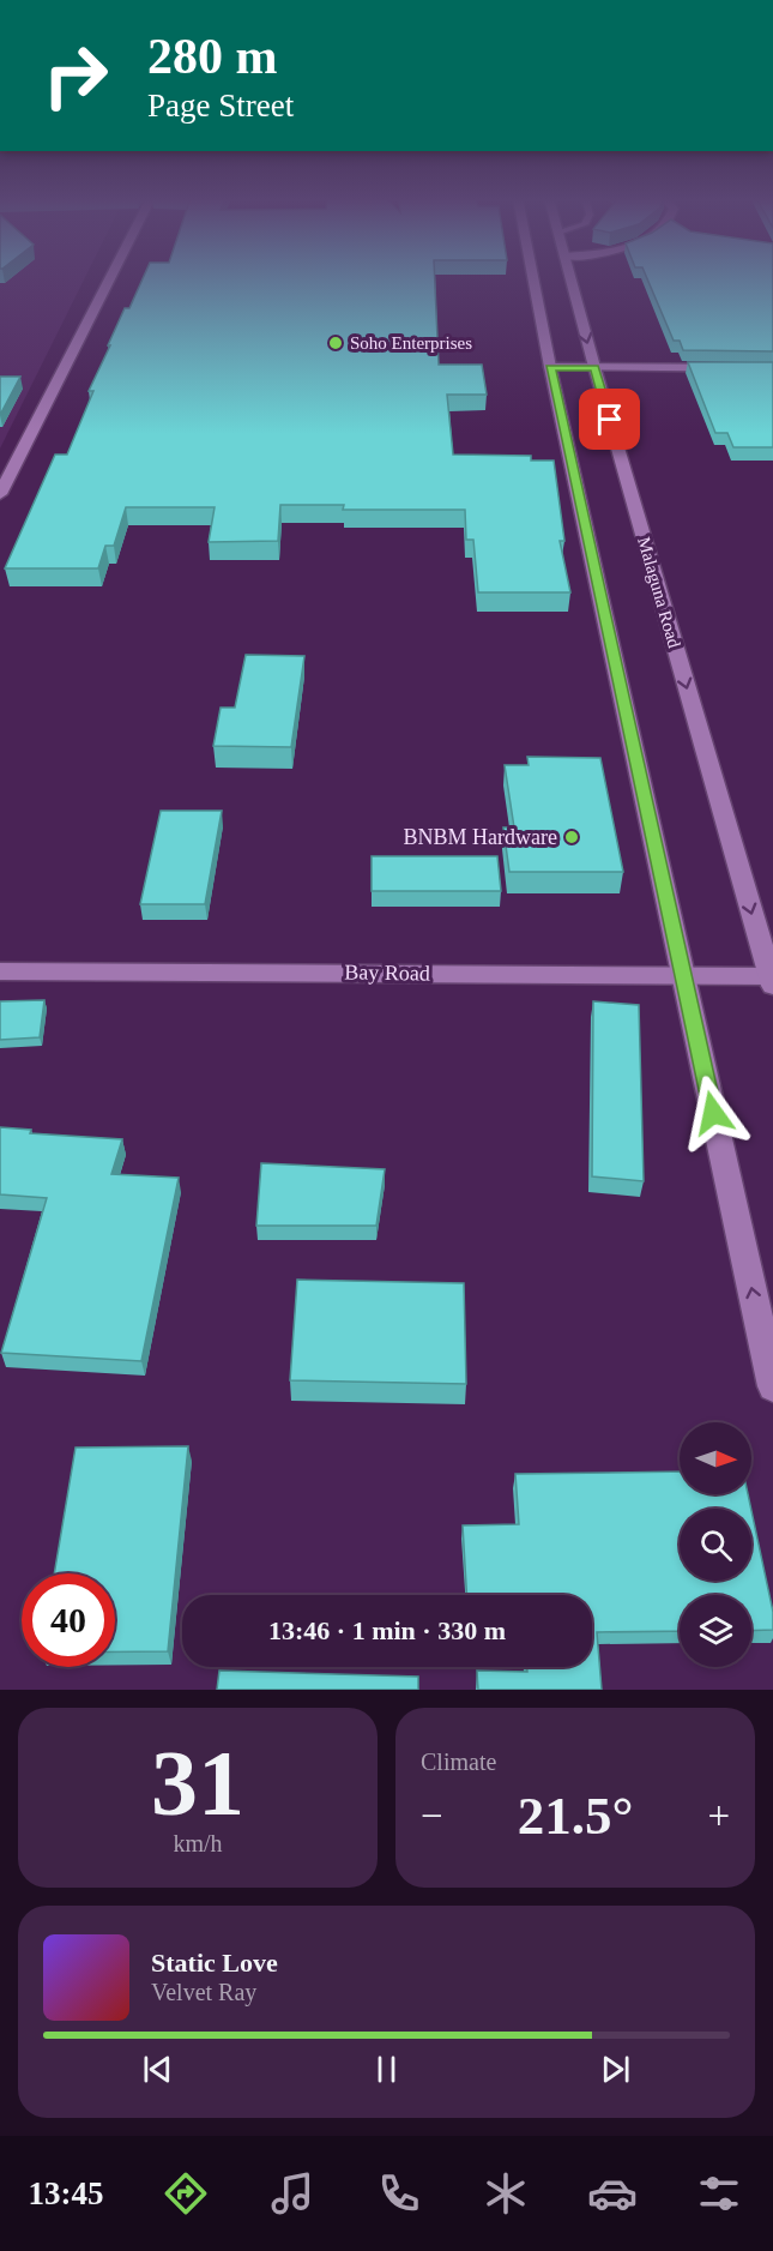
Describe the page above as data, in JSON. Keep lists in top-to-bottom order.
{
  "streets": {
    "street": ["Malaguna Road", "Bay Road"]
  },
  "crossings": [
    ["Malaguna Road", "Bay Road"]
  ],
  "places": ["Soho Enterprises", "BNBM Hardware"],
  "north": "right",
  "page": {
    "turn": ["280 m", "Page Street"],
    "limit": "40",
    "trip": "13:46 · 1 min · 330 m",
    "tile": [
      ["31", "km/h"],
      "Climate"
    ],
    "heat": ["−", "21.5°", "+"],
    "song": ["Static Love", "Velvet Ray"],
    "tabs": "13:45"
  }
}
